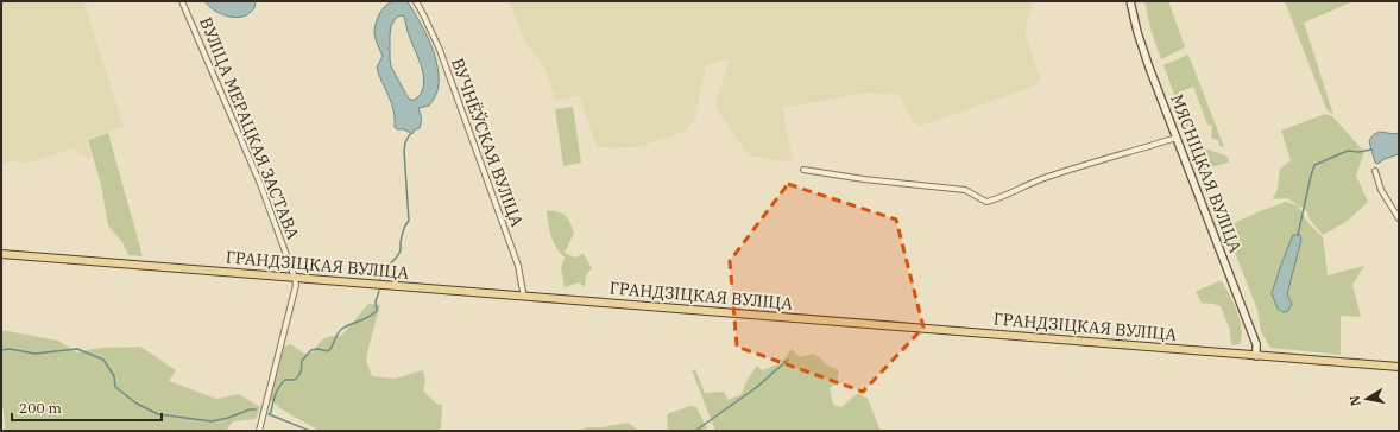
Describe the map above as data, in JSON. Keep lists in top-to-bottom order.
{
  "streets": {
    "main road": ["МЯСНІЦКАЯ ВУЛІЦА", "ГРАНДЗІЦКАЯ ВУЛІЦА"],
    "street": ["ВУЛІЦА МЕРАЦКАЯ ЗАСТАВА", "ВУЧНЁЎСКАЯ ВУЛІЦА"]
  },
  "crossings": [
    ["ВУЛІЦА МЕРАЦКАЯ ЗАСТАВА", "ГРАНДЗІЦКАЯ ВУЛІЦА"],
    ["ВУЧНЁЎСКАЯ ВУЛІЦА", "ГРАНДЗІЦКАЯ ВУЛІЦА"],
    ["МЯСНІЦКАЯ ВУЛІЦА", "ГРАНДЗІЦКАЯ ВУЛІЦА"]
  ],
  "scale_bar": "200 m",
  "north": "left"
}
